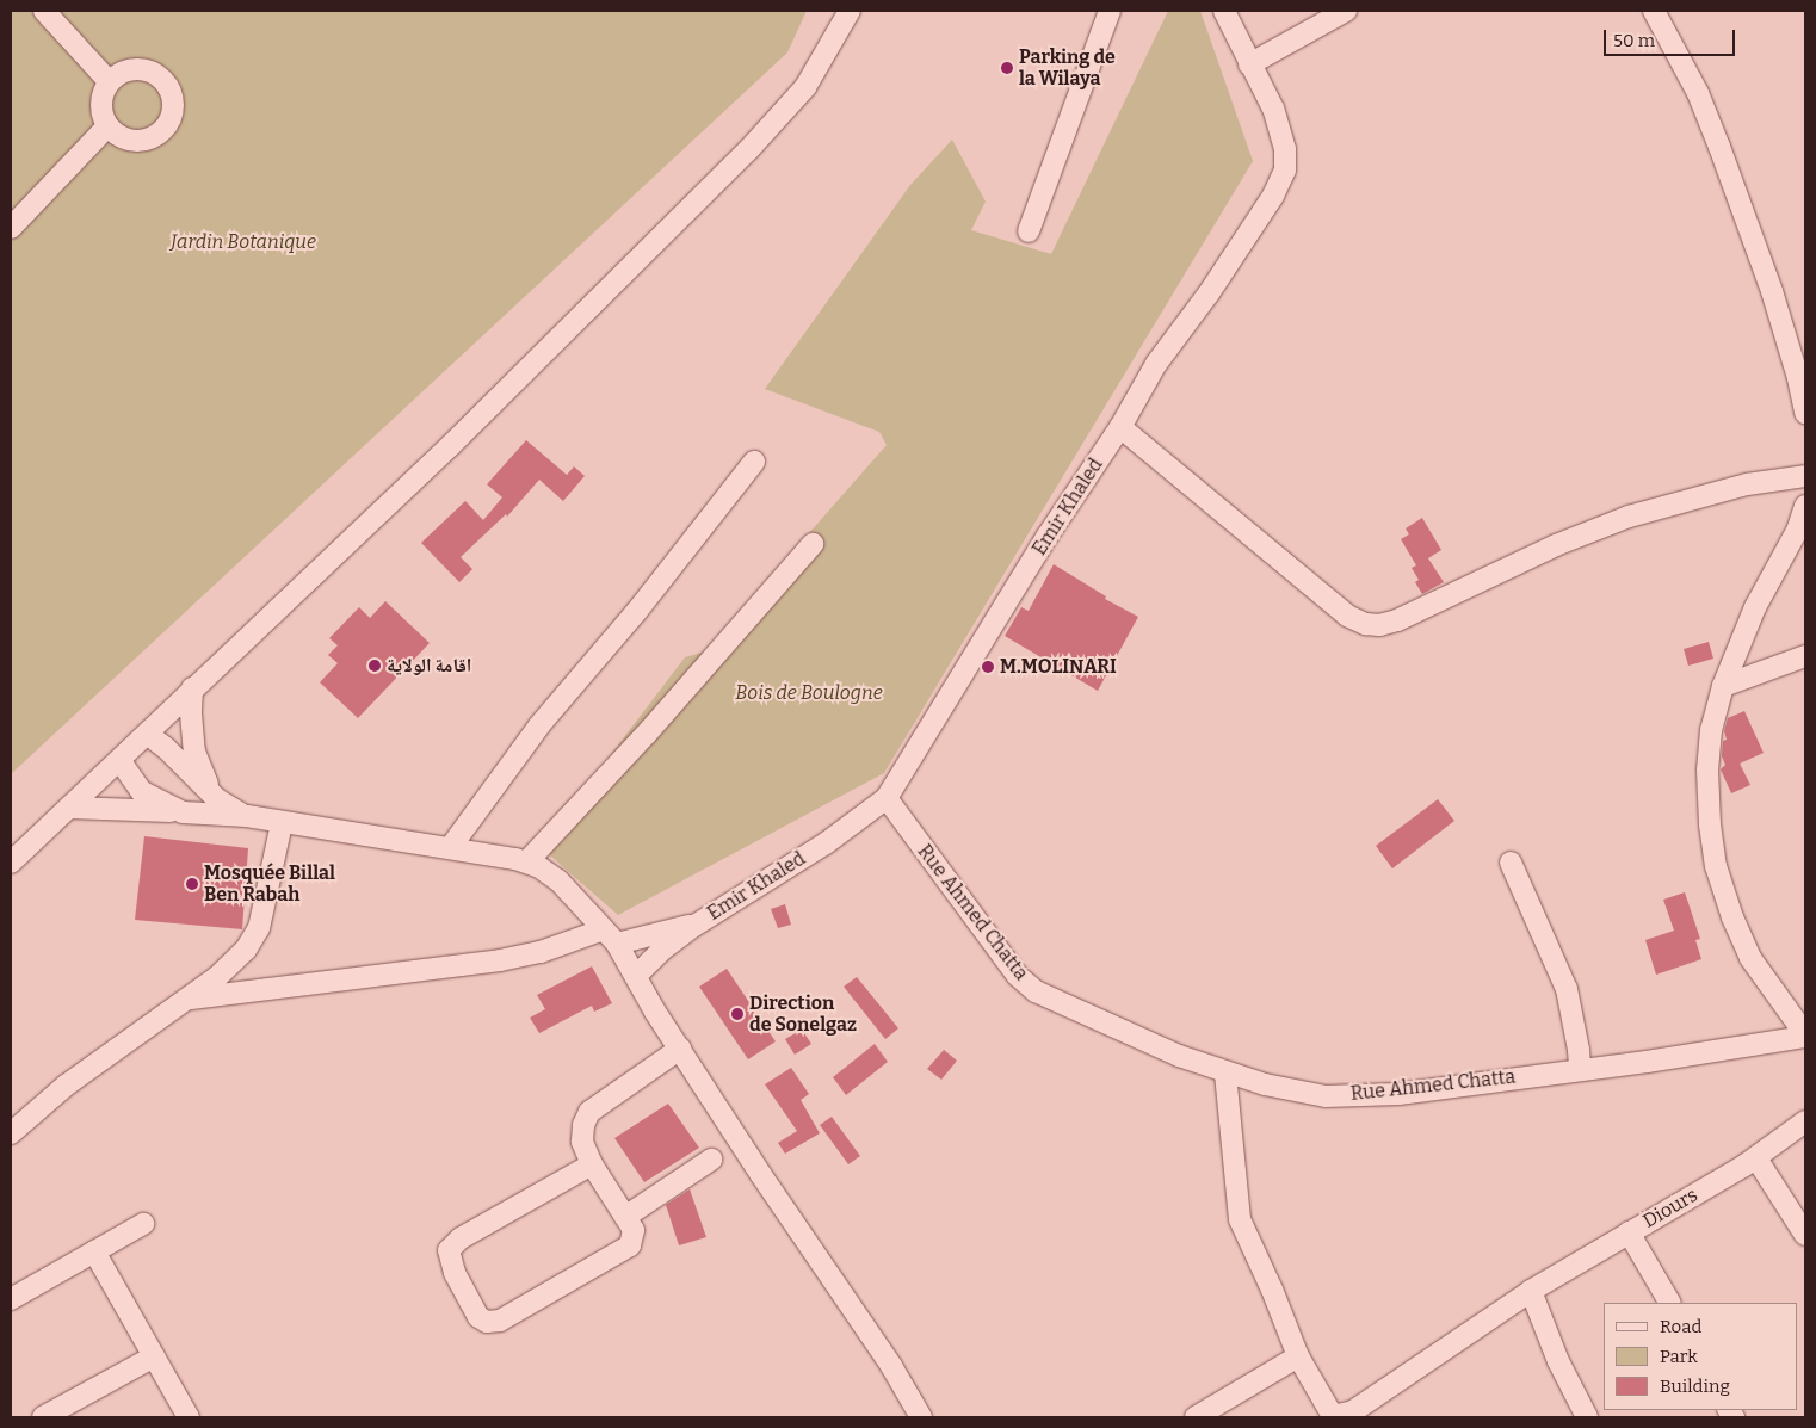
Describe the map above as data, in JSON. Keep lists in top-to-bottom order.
{
  "streets": {
    "street": ["Emir Khaled", "Rue Ahmed Chatta", "Diours"]
  },
  "crossings": [
    ["Emir Khaled", "Rue Ahmed Chatta"],
    ["Rue Ahmed Chatta", "Diours"]
  ],
  "parks": ["Jardin Botanique", "Bois de Boulogne"],
  "places": [
    "Parking de la Wilaya",
    "اقامة الولاية",
    "M.MOLINARI",
    "Mosquée Billal Ben Rabah",
    "Direction de Sonelgaz"
  ],
  "legend": ["Road", "Park", "Building"],
  "scale_bar": "50 m"
}
